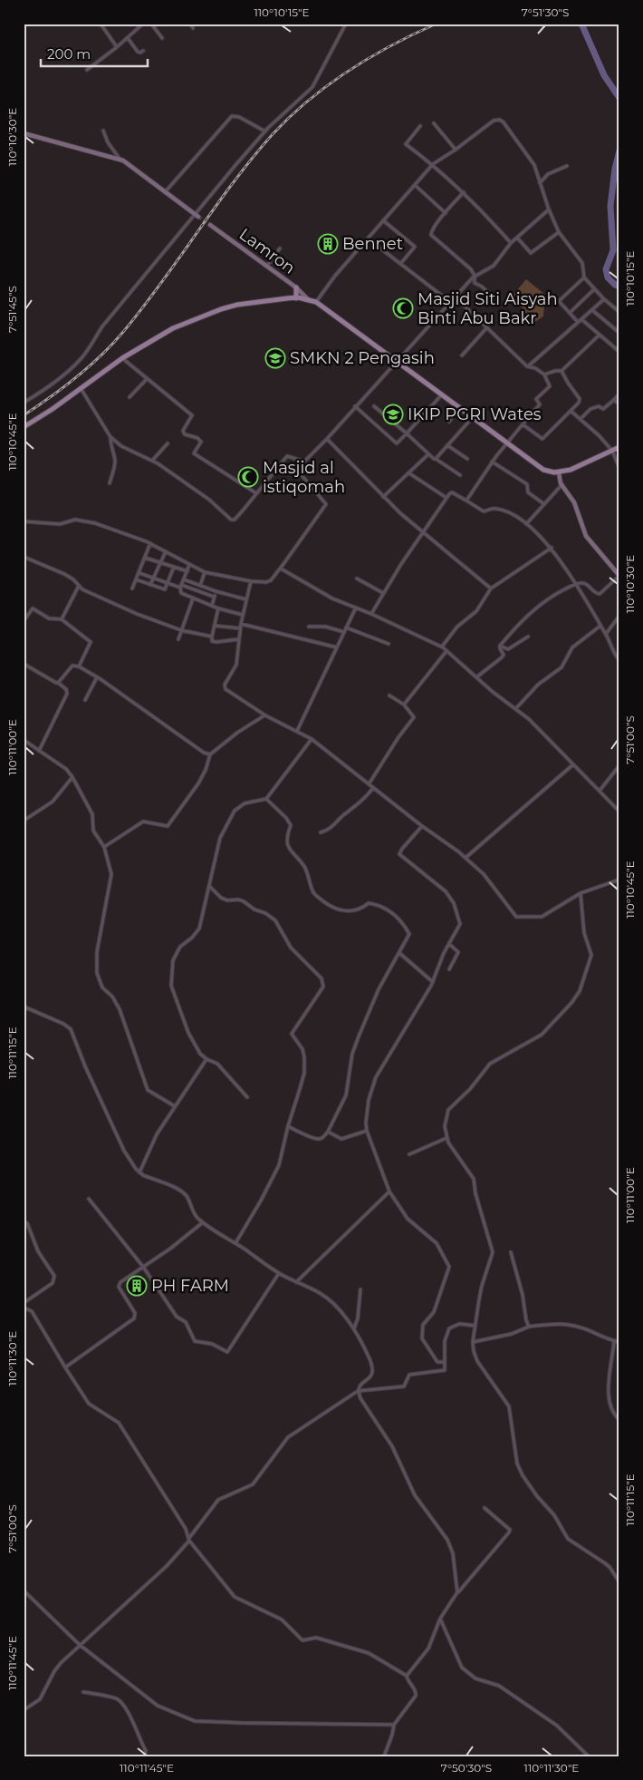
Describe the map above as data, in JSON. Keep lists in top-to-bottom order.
{
  "streets": {
    "street": ["Lamron"]
  },
  "places": {
    "building": ["Bennet", "PH FARM"],
    "mosque": ["Masjid Siti Aisyah Binti Abu Bakr", "Masjid al istiqomah"],
    "school or university": ["SMKN 2 Pengasih", "IKIP PGRI Wates"]
  },
  "scale_bar": "200 m",
  "coordinates": [
    "110°10'15\"E",
    "7°51'30\"S",
    "110°10'30\"E",
    "7°51'45\"S",
    "110°10'45\"E",
    "7°51'00\"S",
    "110°11'00\"E",
    "110°11'15\"E",
    "110°11'30\"E",
    "110°11'45\"E",
    "7°50'30\"S"
  ]
}
